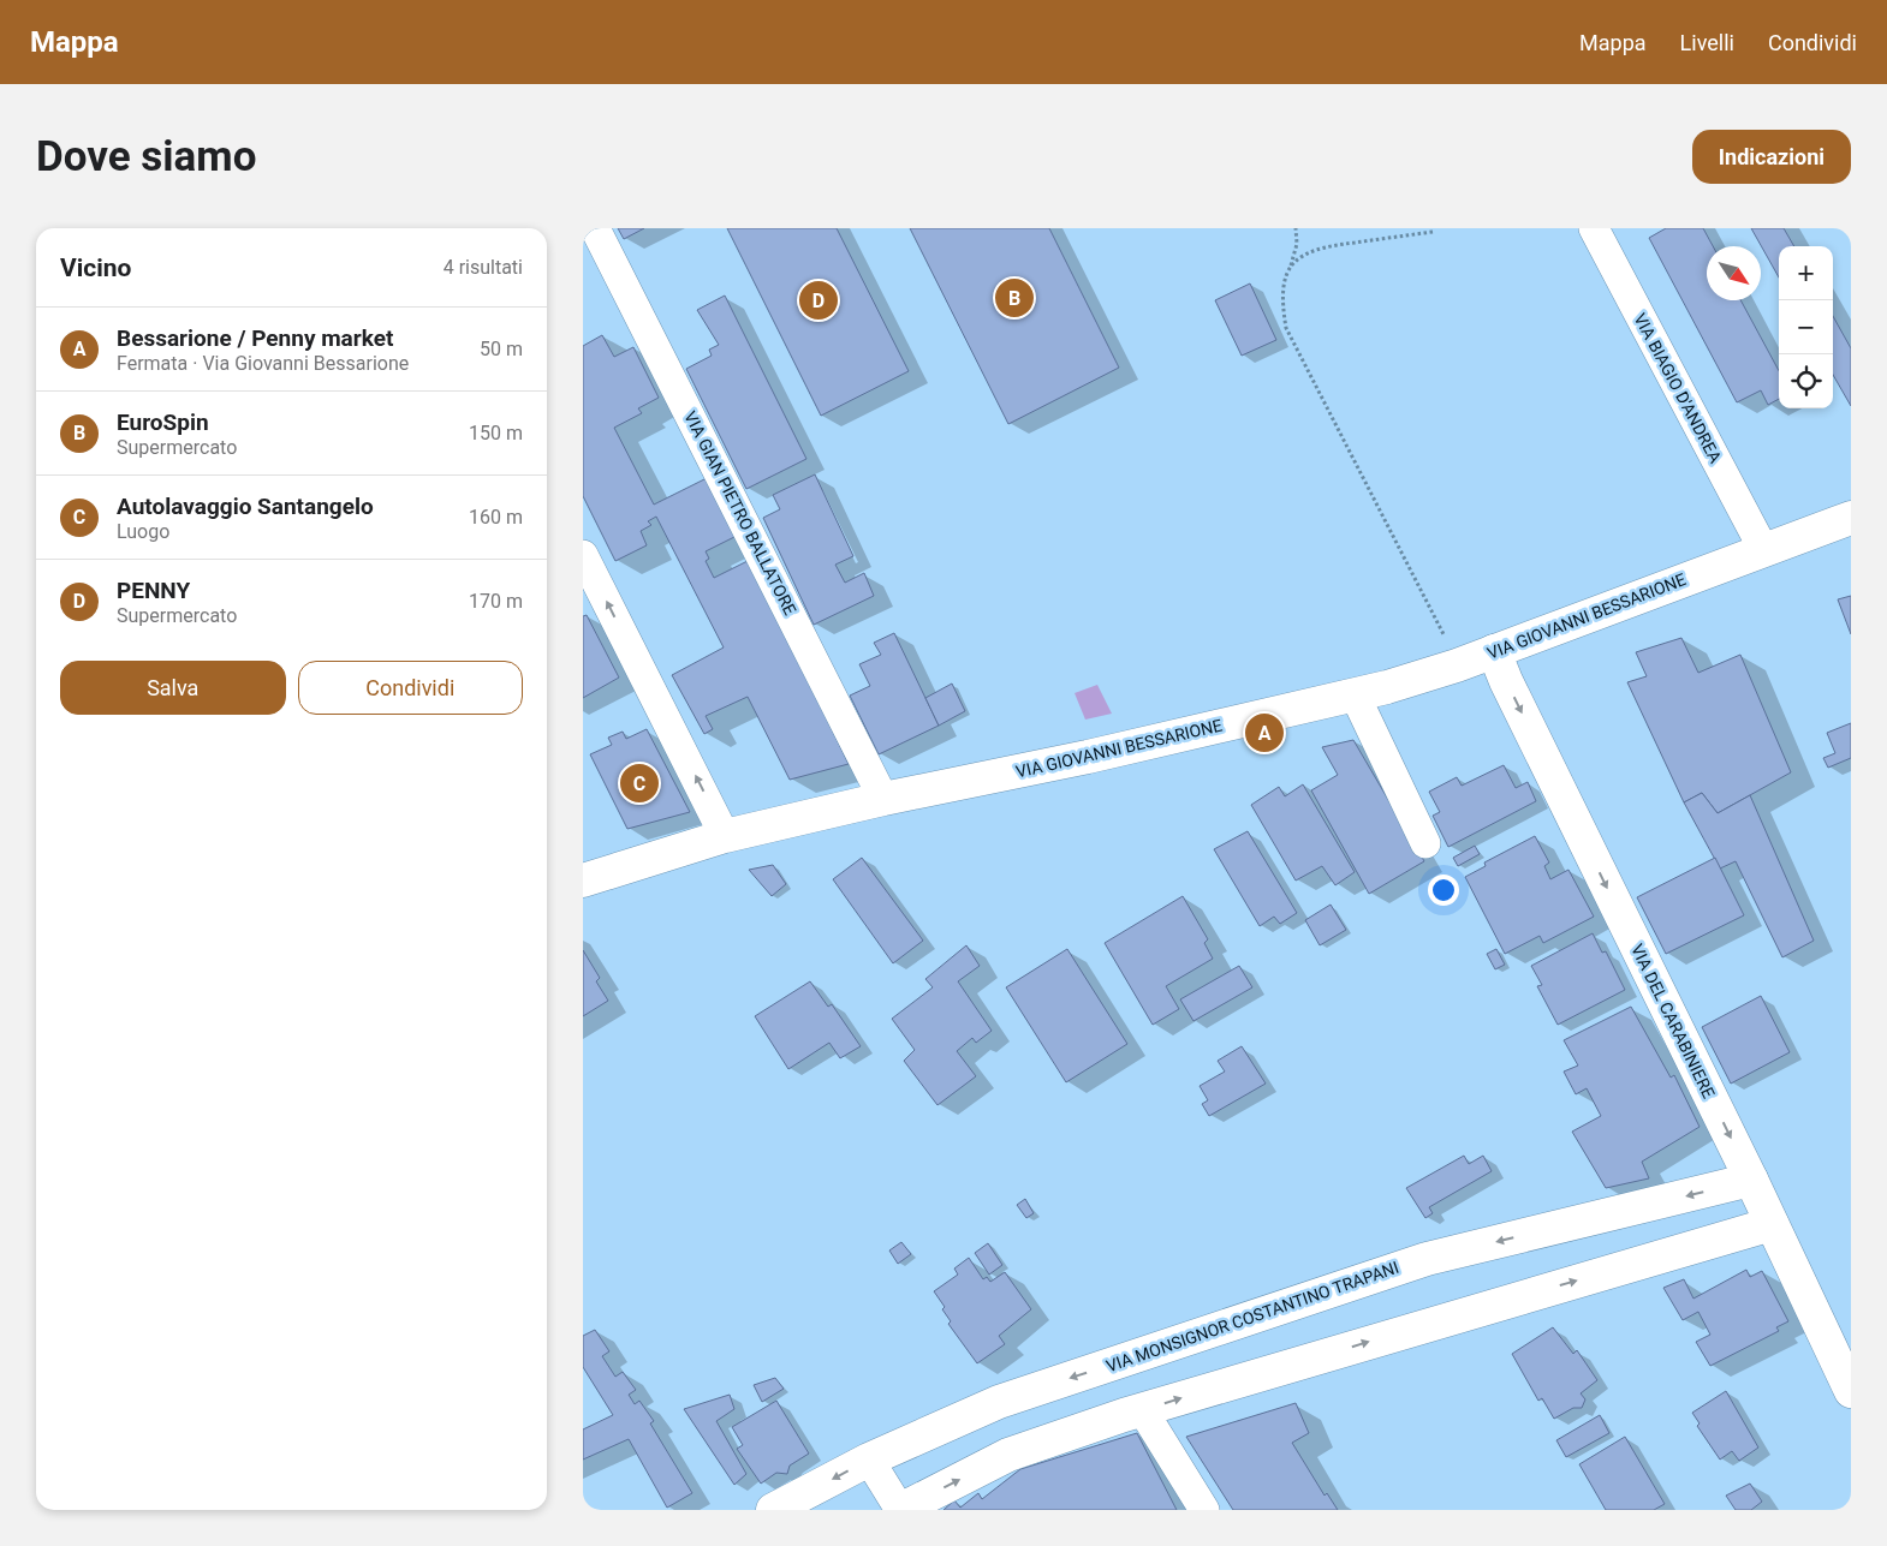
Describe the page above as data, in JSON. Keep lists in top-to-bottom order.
{
  "streets": {
    "street": [
      "VIA BIAGIO D'ANDREA",
      "VIA GIAN PIETRO BALLATORE",
      "VIA GIOVANNI BESSARIONE",
      "VIA DEL CARABINIERE",
      "VIA MONSIGNOR COSTANTINO TRAPANI"
    ]
  },
  "crossings": [
    ["VIA BIAGIO D'ANDREA", "VIA GIOVANNI BESSARIONE"],
    ["VIA GIAN PIETRO BALLATORE", "VIA GIOVANNI BESSARIONE"],
    ["VIA GIOVANNI BESSARIONE", "VIA DEL CARABINIERE"],
    ["VIA DEL CARABINIERE", "VIA MONSIGNOR COSTANTINO TRAPANI"]
  ],
  "one_way": ["VIA DEL CARABINIERE"],
  "north": "bottom right",
  "page": {
    "header": "Mappa",
    "nav": ["Mappa", "Livelli", "Condividi"],
    "buttons": [
      "Indicazioni",
      ["Salva", "Condividi"]
    ],
    "title": "Dove siamo",
    "heading": ["Vicino", "4 risultati"],
    "map_buttons": ["+", "−"],
    "pins": [
      "B",
      "D",
      "A",
      "C"
    ],
    "list": [
      {
        "mark": "A",
        "name": "Bessarione / Penny market",
        "note": "Fermata · Via Giovanni Bessarione",
        "value": "50 m"
      },
      {
        "mark": "B",
        "name": "EuroSpin",
        "note": "Supermercato",
        "value": "150 m"
      },
      {
        "mark": "C",
        "name": "Autolavaggio Santangelo",
        "note": "Luogo",
        "value": "160 m"
      },
      {
        "mark": "D",
        "name": "PENNY",
        "note": "Supermercato",
        "value": "170 m"
      }
    ]
  }
}
